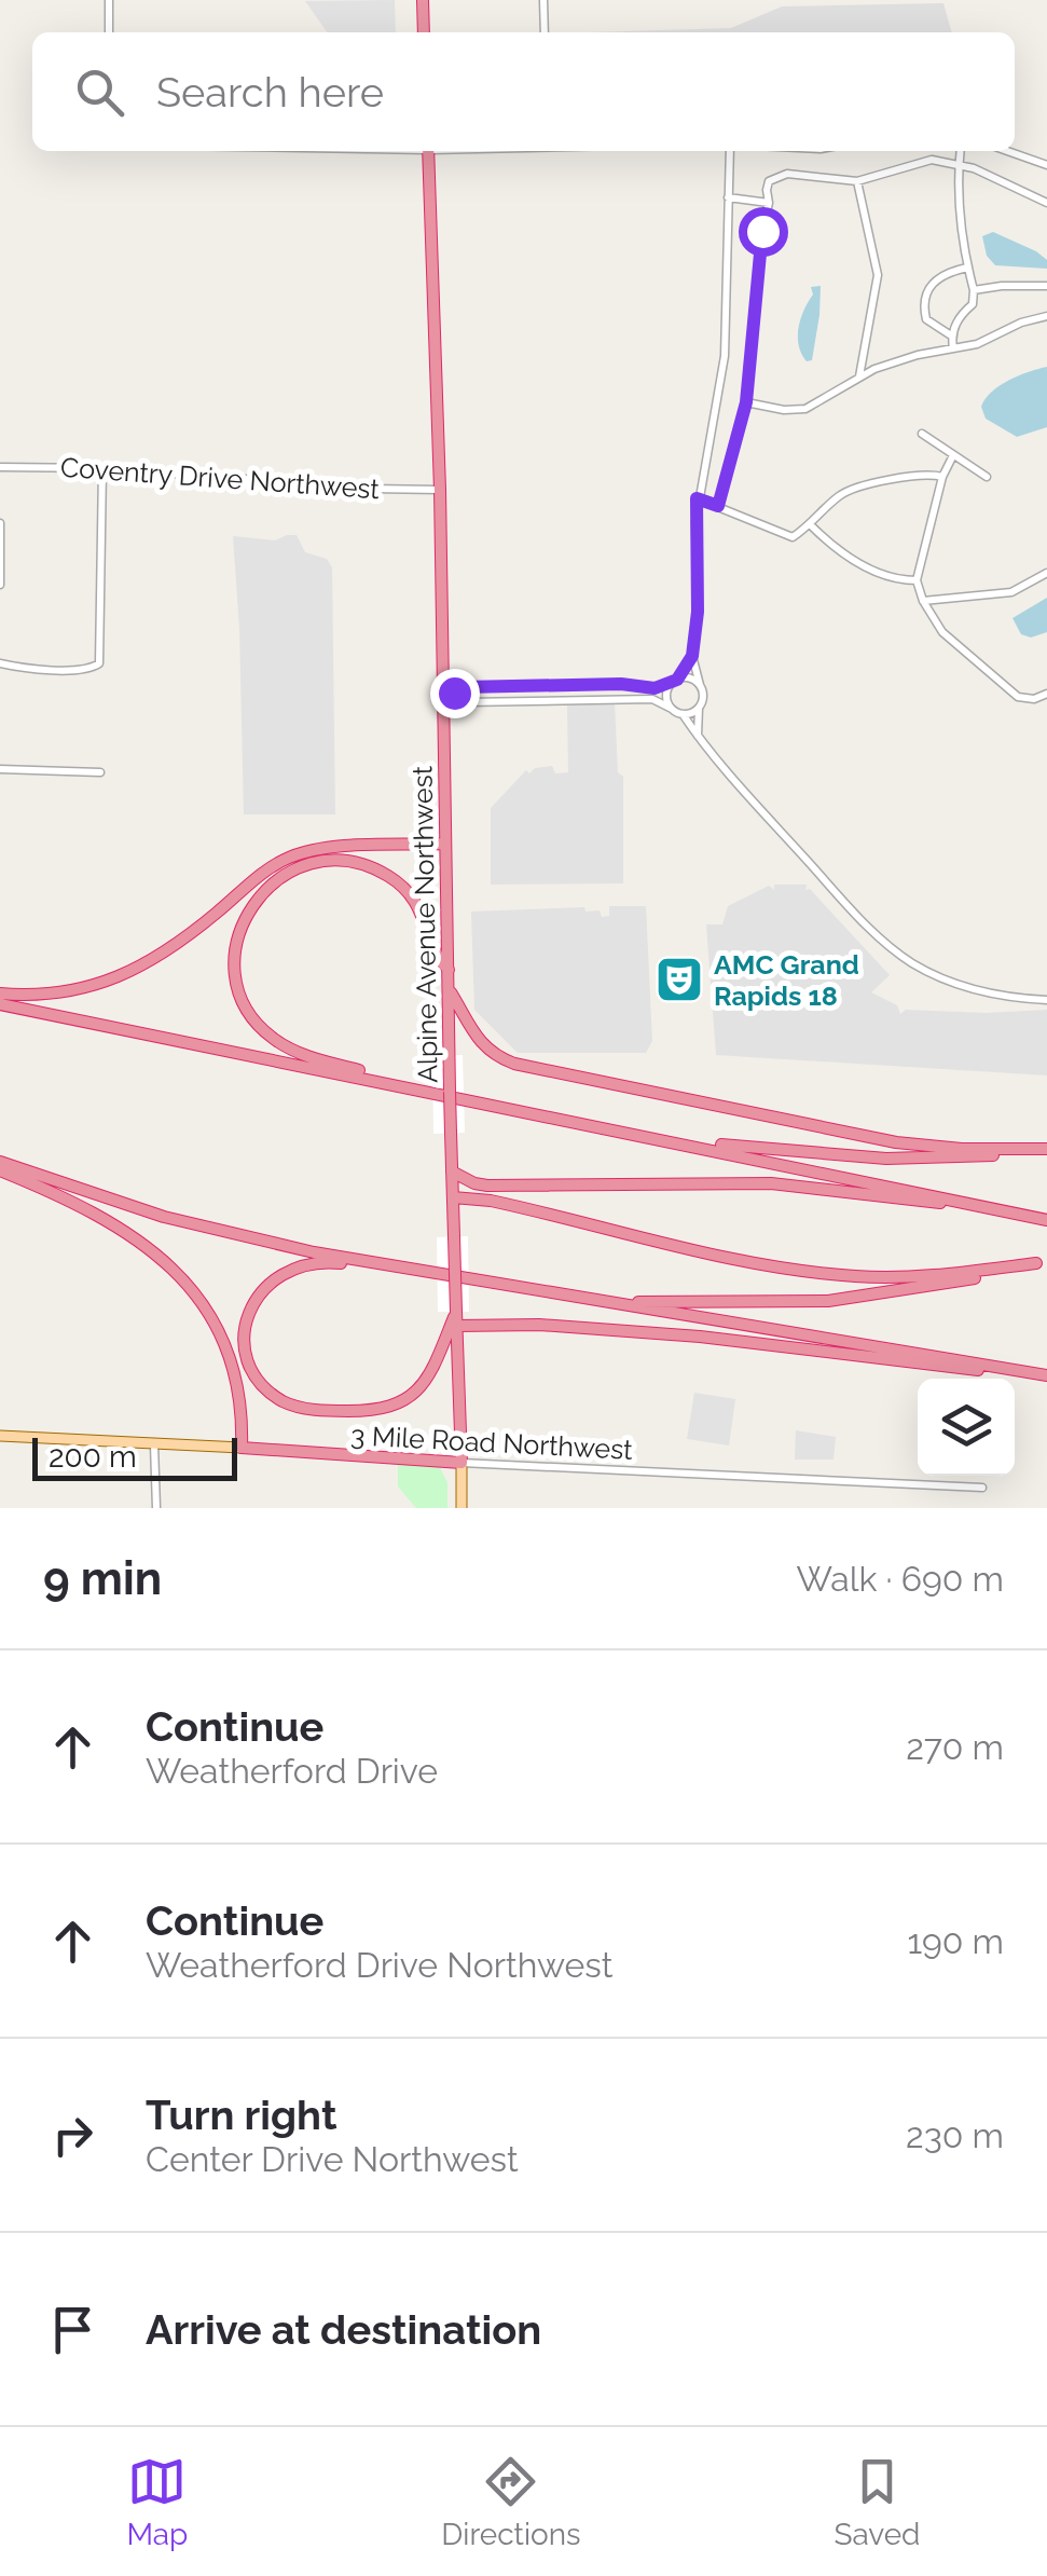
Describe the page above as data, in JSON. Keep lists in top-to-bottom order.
{
  "streets": {
    "highway": ["Alpine Avenue Northwest", "3 Mile Road Northwest"],
    "street": ["Coventry Drive Northwest"]
  },
  "crossings": [
    ["Coventry Drive Northwest", "Alpine Avenue Northwest"],
    ["Alpine Avenue Northwest", "3 Mile Road Northwest"]
  ],
  "places": {
    "theatre": ["AMC Grand Rapids 18"]
  },
  "scale_bar": "200 m",
  "page": {
    "search": "Search here",
    "scale": "200 m",
    "heading": ["9 min", "Walk · 690 m"],
    "list": [
      ["Continue", "Weatherford Drive", "270 m"],
      ["Continue", "Weatherford Drive Northwest", "190 m"],
      ["Turn right", "Center Drive Northwest", "230 m"],
      "Arrive at destination"
    ],
    "nav": ["Map", "Directions", "Saved"]
  }
}
